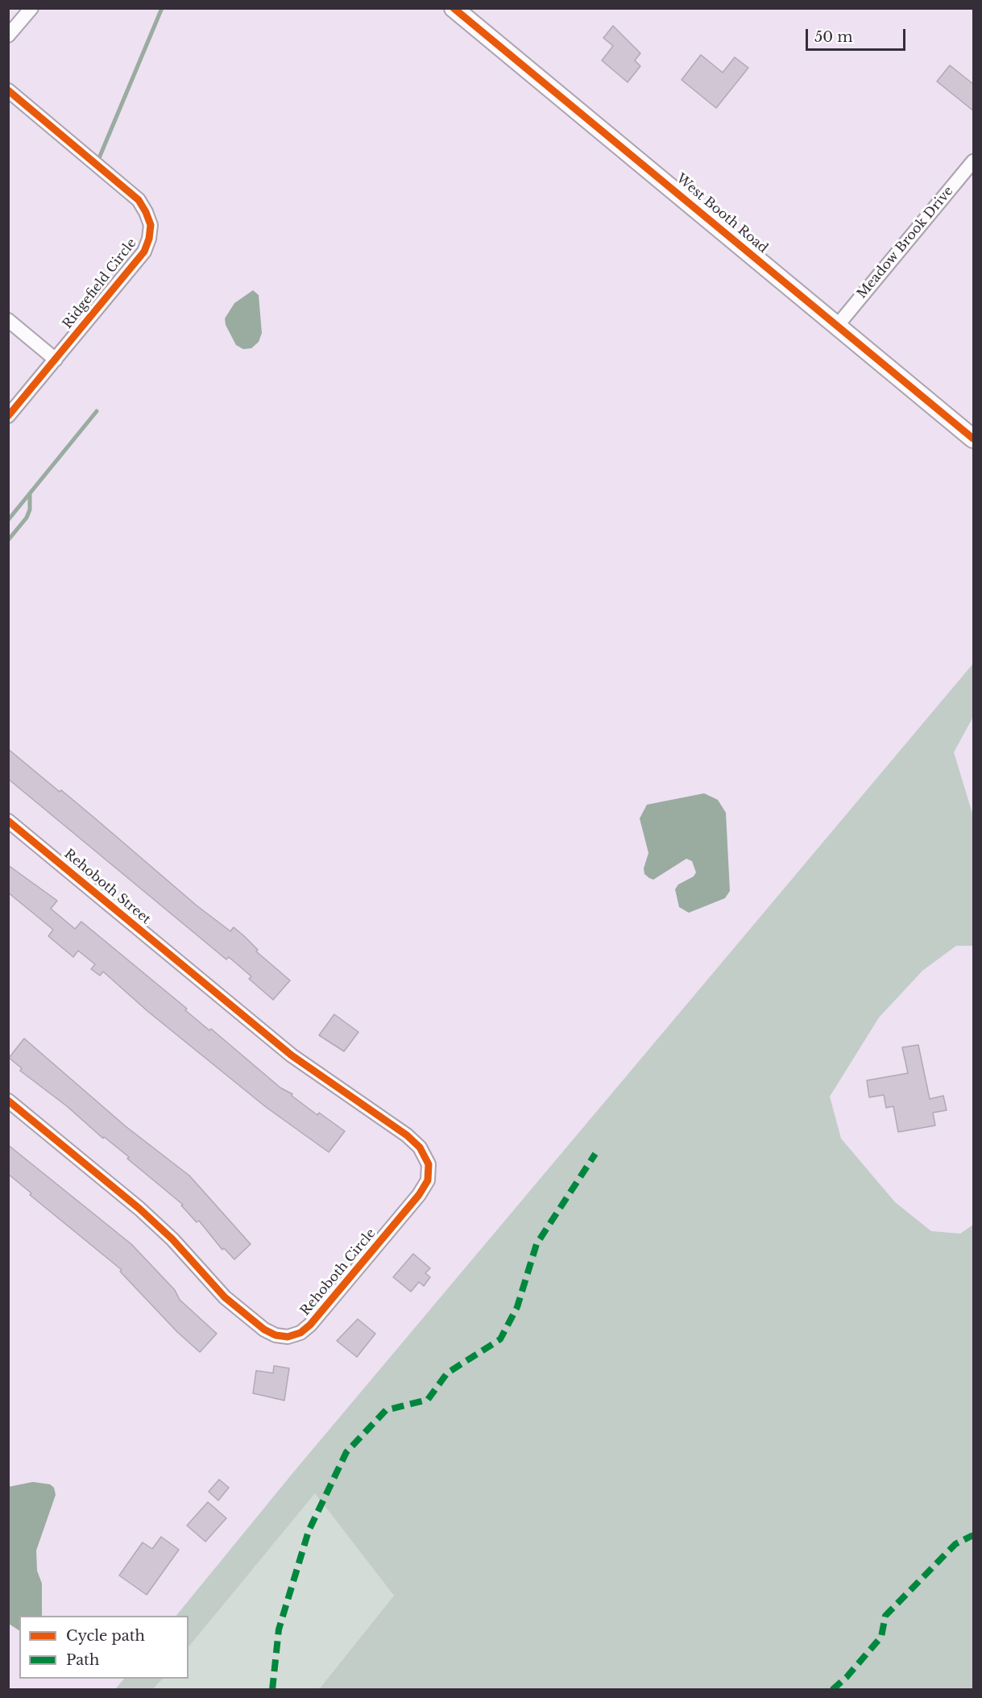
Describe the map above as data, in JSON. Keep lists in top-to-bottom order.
{
  "streets": {
    "street": [
      "West Booth Road",
      "Meadow Brook Drive",
      "Ridgefield Circle",
      "Rehoboth Street",
      "Rehoboth Circle"
    ]
  },
  "crossings": [
    ["West Booth Road", "Meadow Brook Drive"],
    ["Rehoboth Street", "Rehoboth Circle"]
  ],
  "legend": ["Cycle path", "Path"],
  "scale_bar": "50 m"
}
